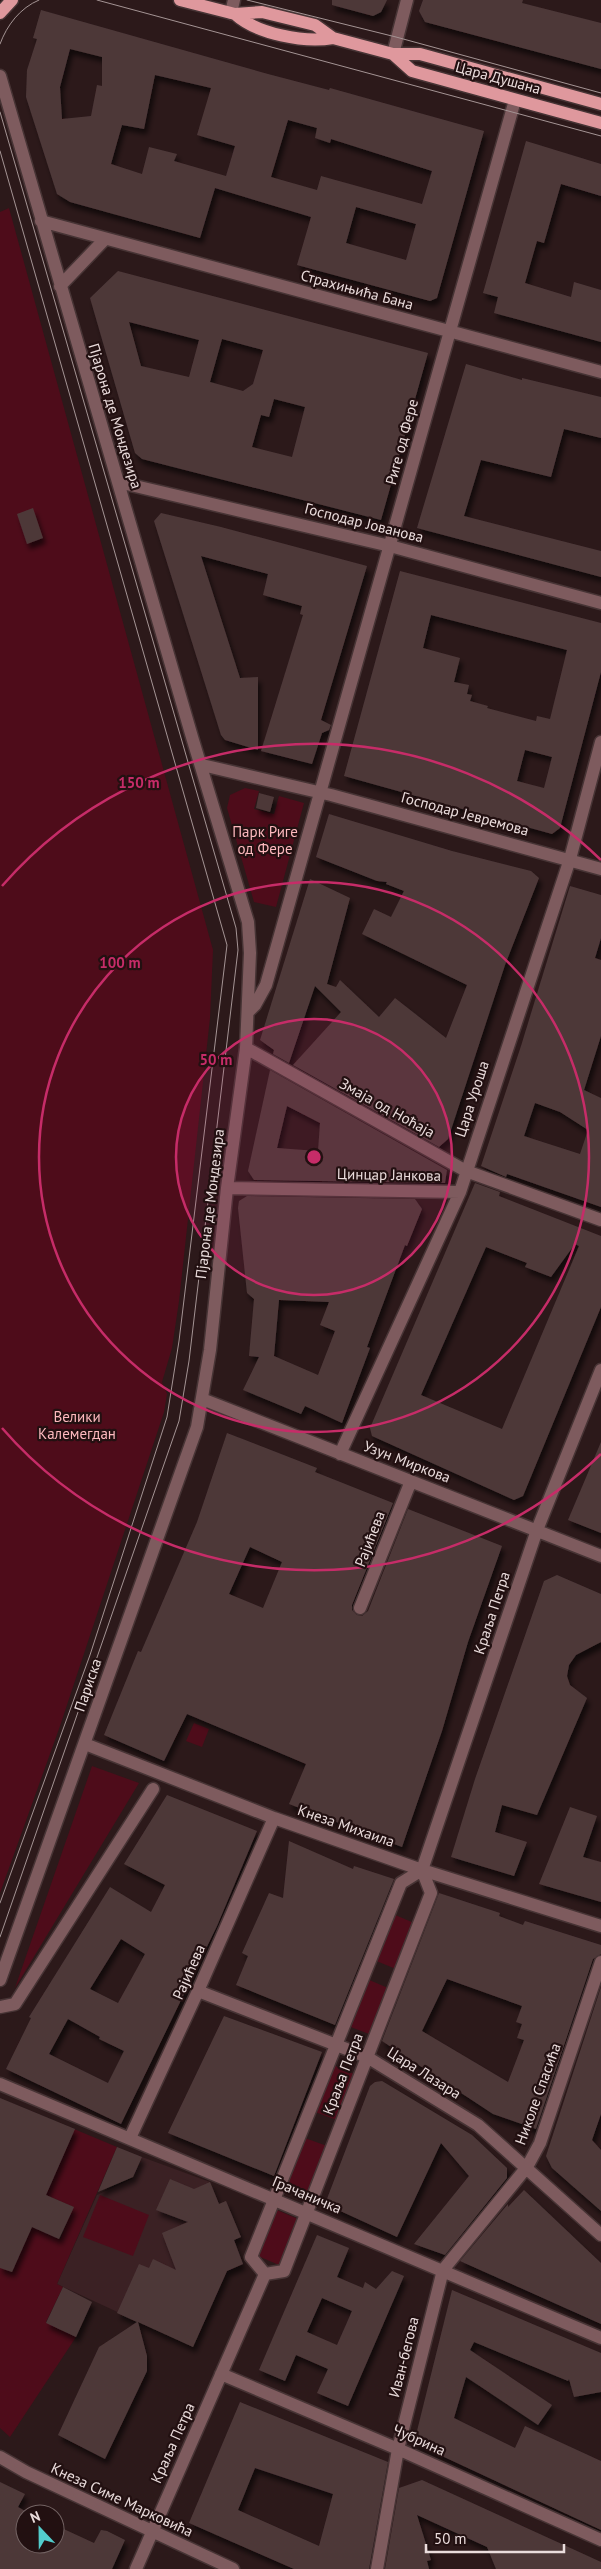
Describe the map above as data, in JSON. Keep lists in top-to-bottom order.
{
  "streets": {
    "main road": ["Цара Душана"],
    "street": [
      "Страхињића Бана",
      "Пјарона де Мондезира",
      "Риге од Фере",
      "Господар Јованова",
      "Господар Јевремова",
      "Цара Уроша",
      "Змаја од Ноћаја",
      "Цинцар Јанкова",
      "Узун Миркова",
      "Рајићева",
      "Краља Петра",
      "Париска",
      "Кнеза Михаила",
      "Цара Лазара",
      "Николе Спасића",
      "Грачаничка",
      "Иван-бегова",
      "Чубрина",
      "Кнеза Симе Марковића"
    ]
  },
  "crossings": [
    ["Цара Душана", "Риге од Фере"],
    ["Страхињића Бана", "Пјарона де Мондезира"],
    ["Страхињића Бана", "Риге од Фере"],
    ["Пјарона де Мондезира", "Господар Јованова"],
    ["Пјарона де Мондезира", "Змаја од Ноћаја"],
    ["Пјарона де Мондезира", "Цинцар Јанкова"],
    ["Пјарона де Мондезира", "Узун Миркова"],
    ["Пјарона де Мондезира", "Париска"],
    ["Риге од Фере", "Господар Јованова"],
    ["Риге од Фере", "Господар Јевремова"],
    ["Господар Јевремова", "Цара Уроша"],
    ["Цара Уроша", "Змаја од Ноћаја"],
    ["Цара Уроша", "Цинцар Јанкова"],
    ["Цара Уроша", "Узун Миркова"],
    ["Узун Миркова", "Рајићева"],
    ["Узун Миркова", "Краља Петра"],
    ["Узун Миркова", "Париска"],
    ["Рајићева", "Кнеза Михаила"],
    ["Рајићева", "Цара Лазара"],
    ["Рајићева", "Грачаничка"],
    ["Краља Петра", "Кнеза Михаила"],
    ["Краља Петра", "Цара Лазара"],
    ["Краља Петра", "Грачаничка"],
    ["Краља Петра", "Чубрина"],
    ["Краља Петра", "Кнеза Симе Марковића"],
    ["Париска", "Кнеза Михаила"],
    ["Цара Лазара", "Николе Спасића"],
    ["Николе Спасића", "Грачаничка"],
    ["Николе Спасића", "Иван-бегова"],
    ["Грачаничка", "Иван-бегова"],
    ["Иван-бегова", "Чубрина"]
  ],
  "parks": ["Парк Риге од Фере", "Велики Калемегдан"],
  "scale_bar": "50 m",
  "north": "top",
  "rings": ["150 m", "100 m", "50 m"]
}
